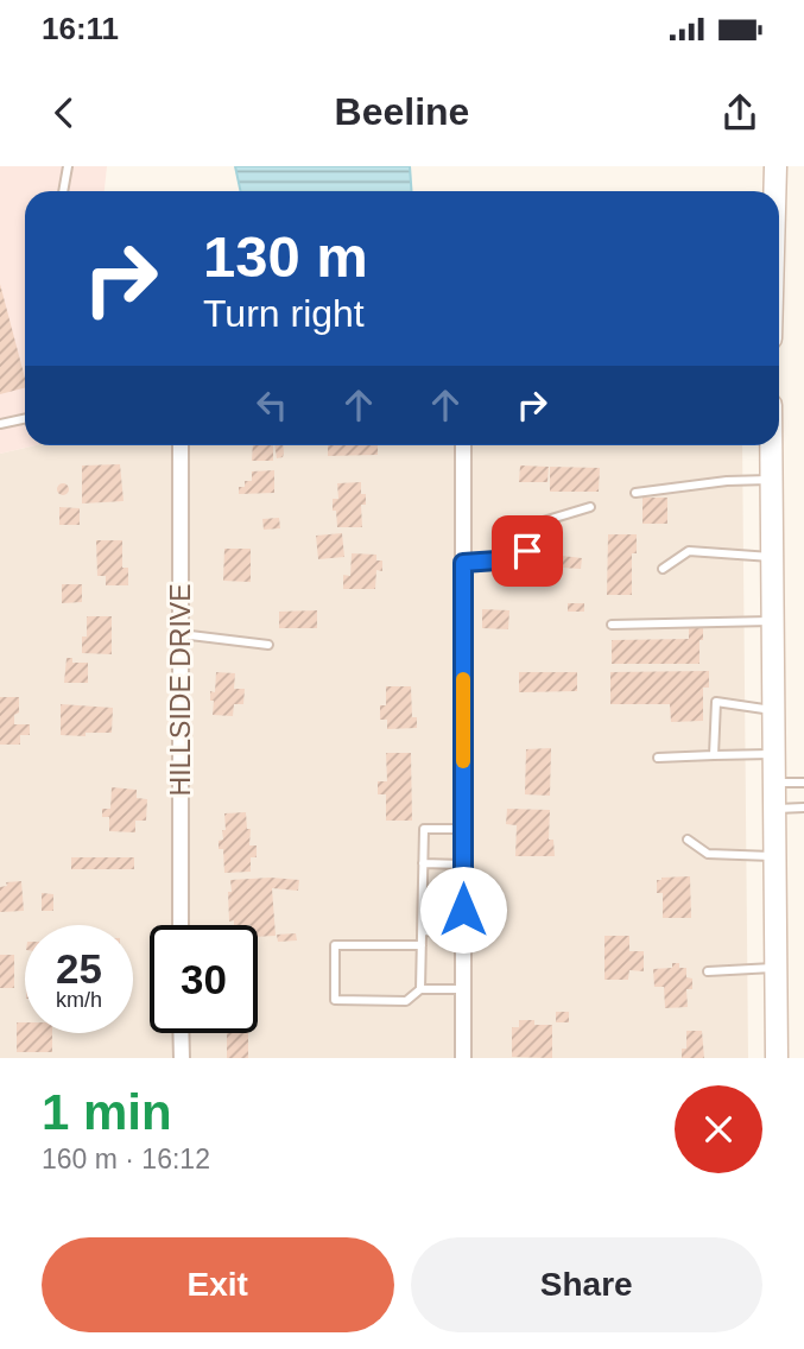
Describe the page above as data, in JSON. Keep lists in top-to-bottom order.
{
  "streets": {
    "street": ["HILLSIDE DRIVE"]
  },
  "page": {
    "status": "16:11",
    "header": "Beeline",
    "turn": ["130 m", "Turn right"],
    "speed": "25 km/h",
    "limit": "30",
    "heading": ["1 min", "160 m · 16:12"],
    "buttons": ["Exit", "Share"]
  }
}
